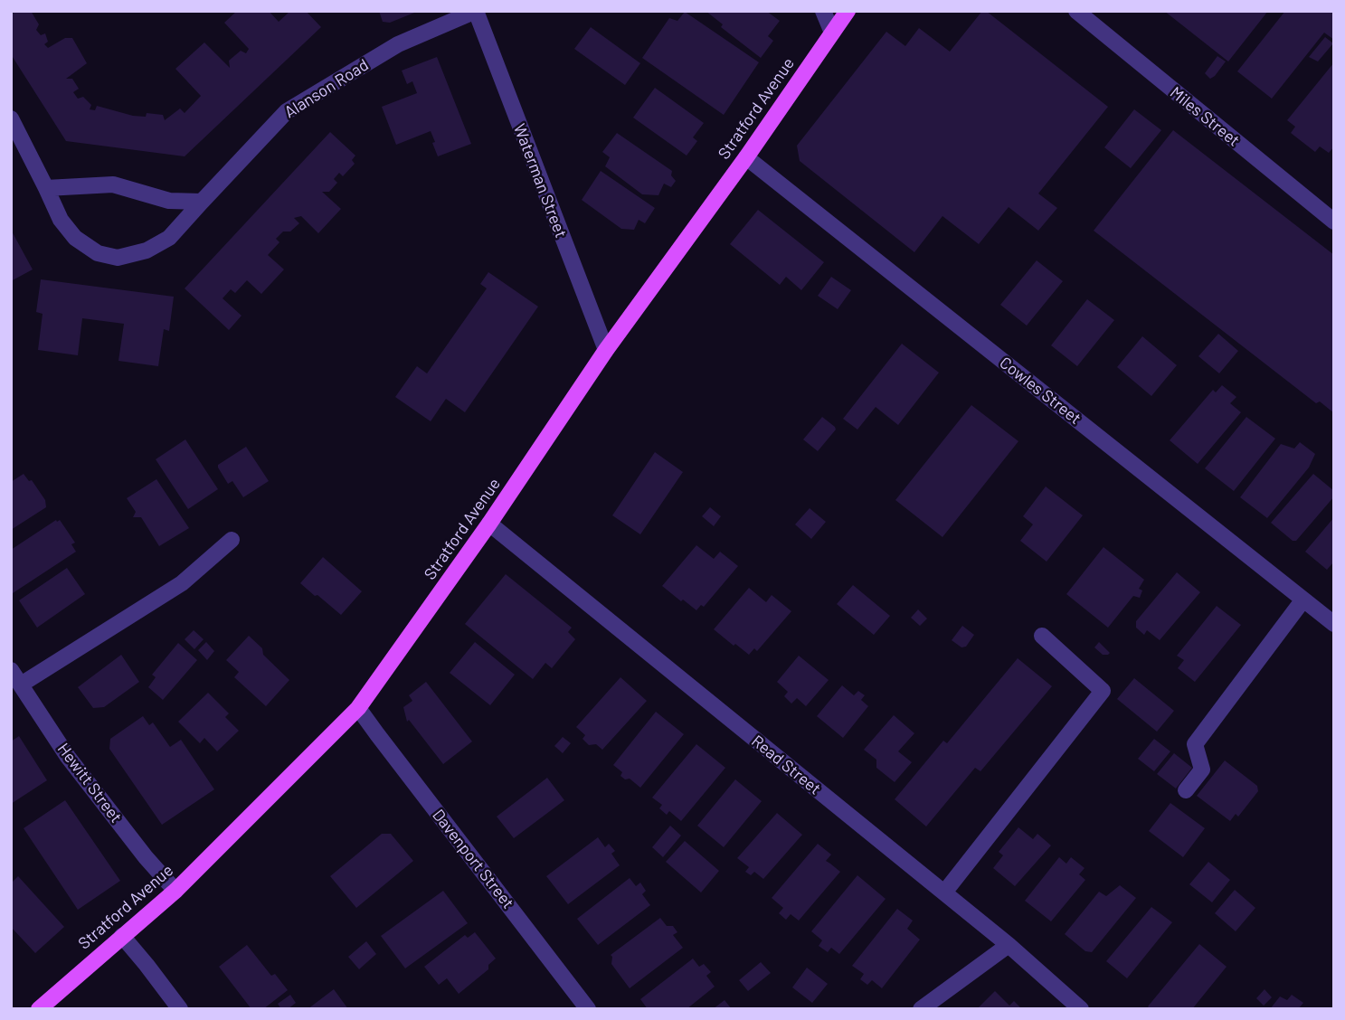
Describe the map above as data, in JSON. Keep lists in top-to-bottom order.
{
  "streets": {
    "main road": ["Stratford Avenue"],
    "street": [
      "Alanson Road",
      "Miles Street",
      "Waterman Street",
      "Cowles Street",
      "Read Street",
      "Hewitt Street",
      "Davenport Street"
    ]
  },
  "crossings": [
    ["Alanson Road", "Waterman Street"],
    ["Stratford Avenue", "Waterman Street"],
    ["Stratford Avenue", "Cowles Street"],
    ["Stratford Avenue", "Read Street"],
    ["Stratford Avenue", "Hewitt Street"],
    ["Stratford Avenue", "Davenport Street"]
  ]
}
